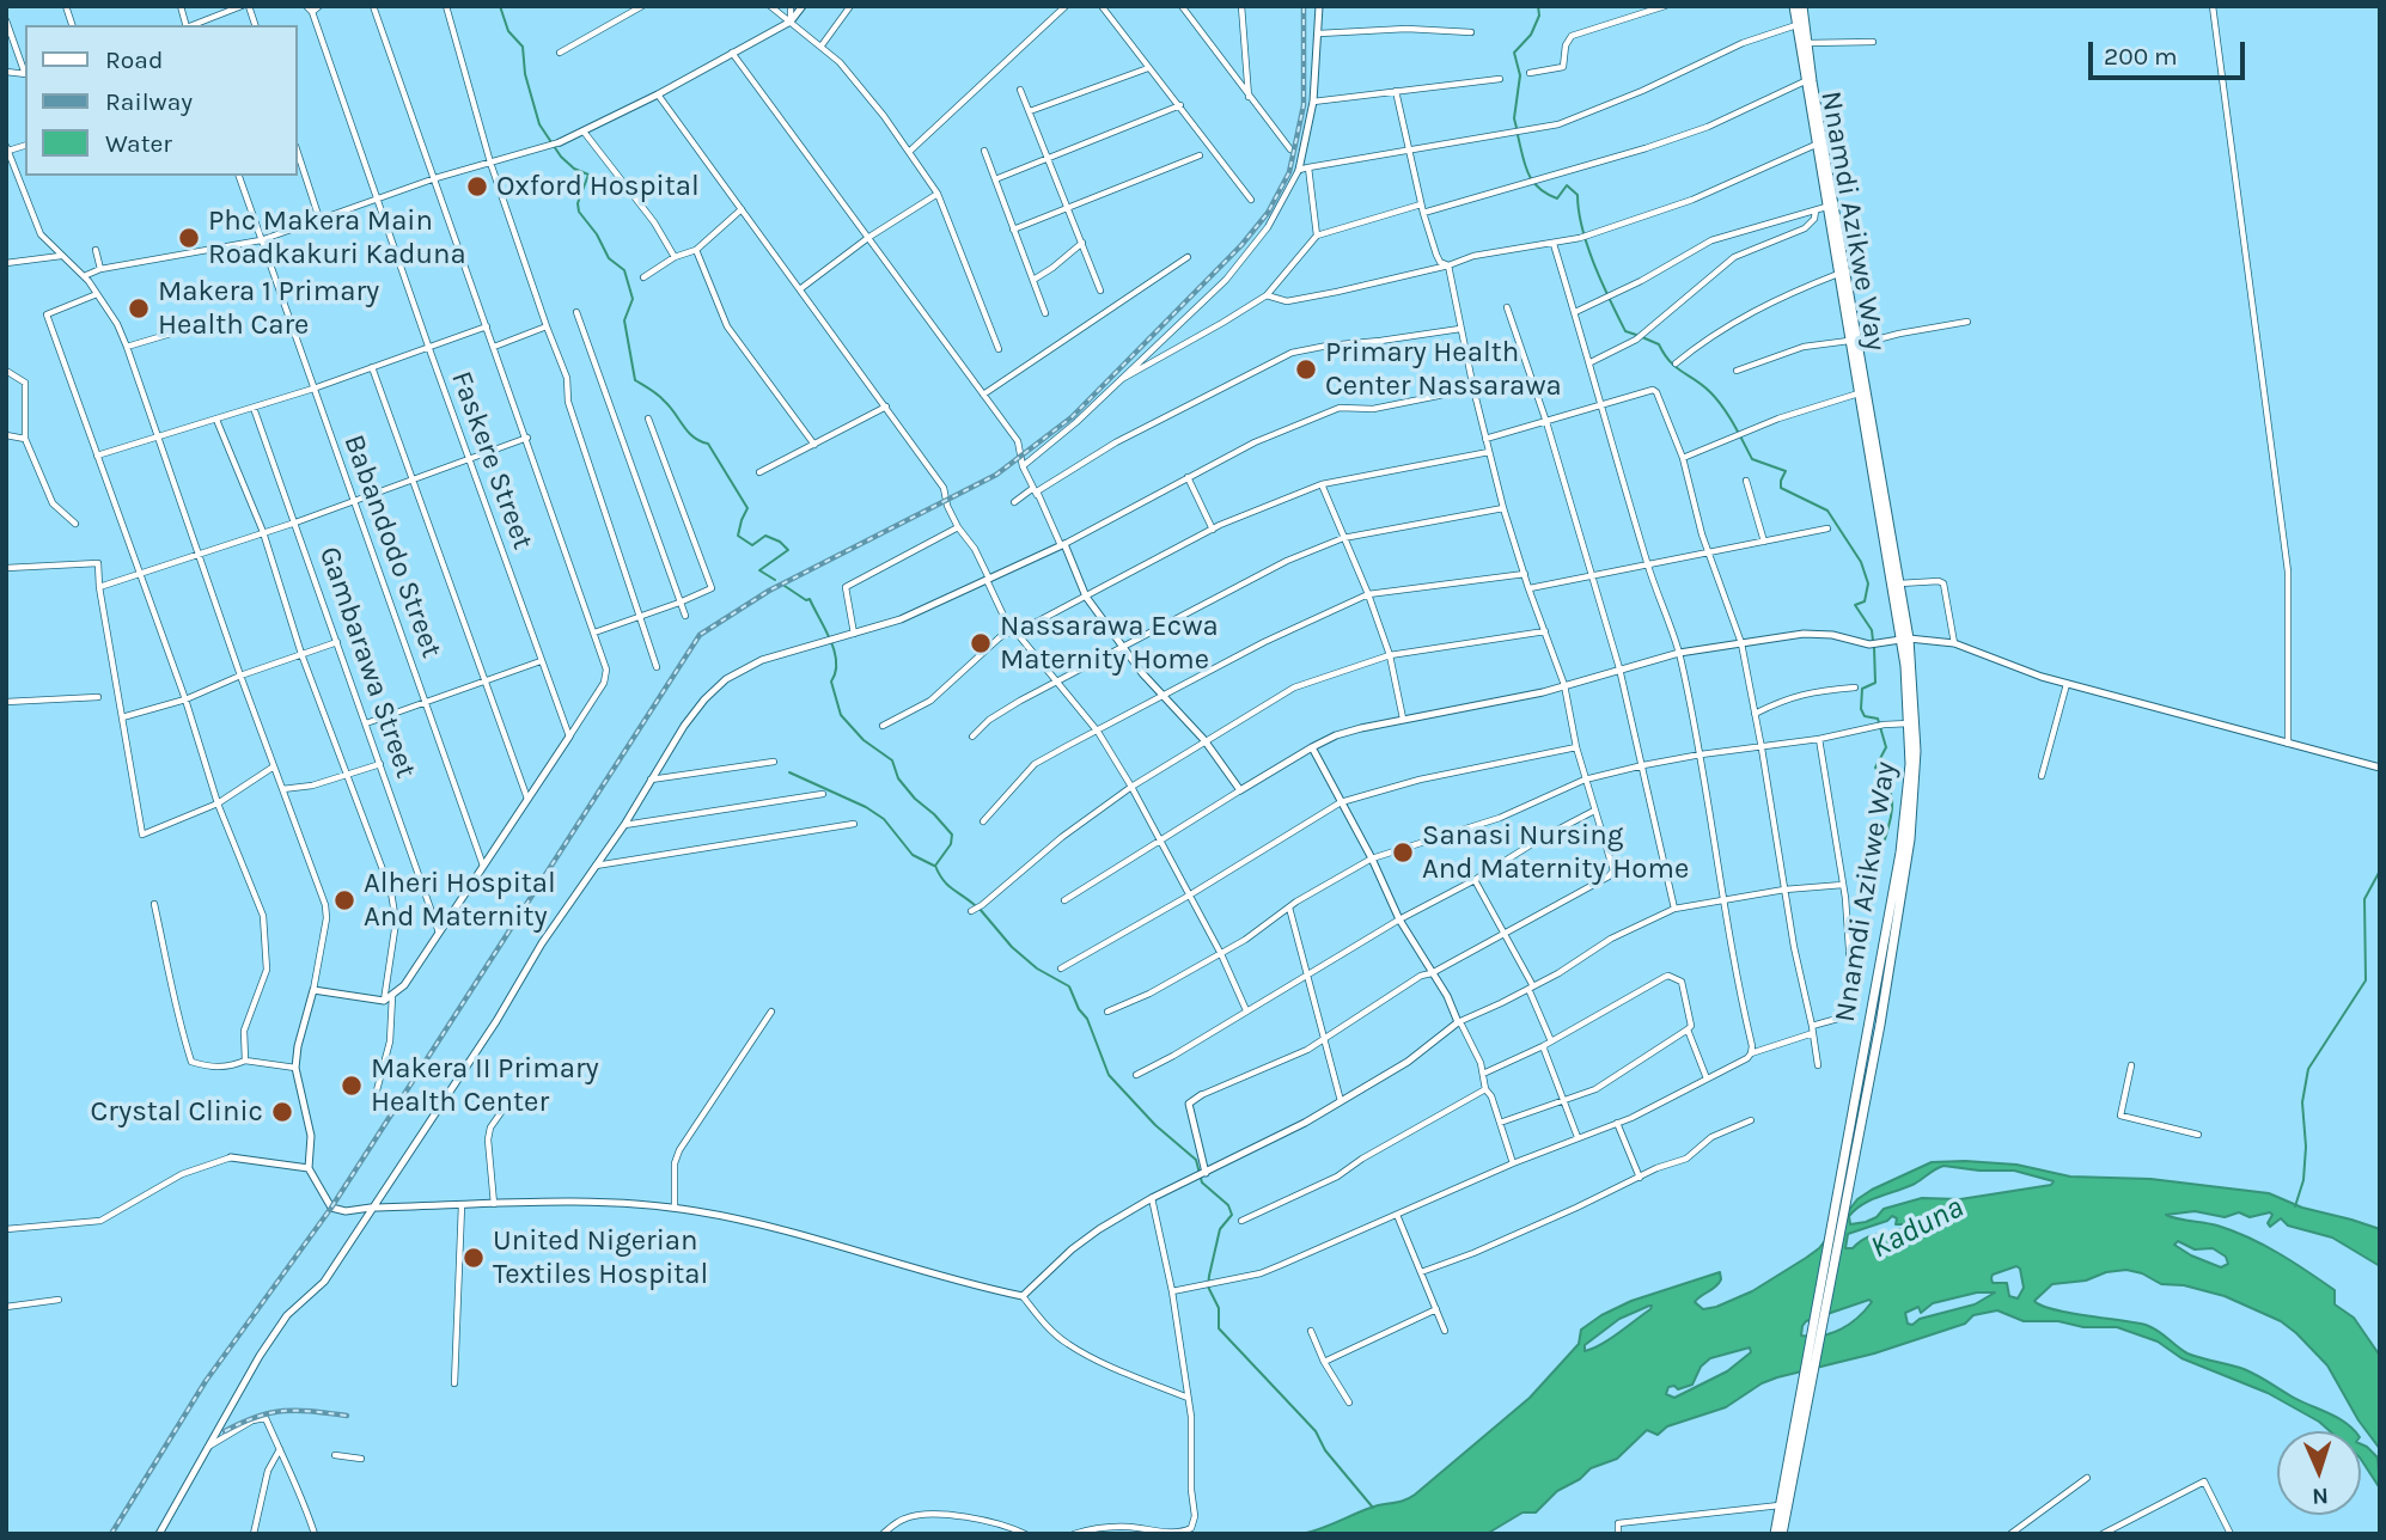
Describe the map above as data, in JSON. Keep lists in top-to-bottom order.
{
  "streets": {
    "highway": ["Nnamdi Azikwe Way"],
    "street": ["Faskere Street", "Babandodo Street", "Gambarawa Street"]
  },
  "water": ["Kaduna"],
  "places": [
    "Oxford Hospital",
    "Phc Makera Main Roadkakuri Kaduna",
    "Makera 1 Primary Health Care",
    "Primary Health Center Nassarawa",
    "Nassarawa Ecwa Maternity Home",
    "Sanasi Nursing And Maternity Home",
    "Alheri Hospital And Maternity",
    "Makera II Primary Health Center",
    "Crystal Clinic",
    "United Nigerian Textiles Hospital"
  ],
  "legend": ["Road", "Railway", "Water"],
  "scale_bar": "200 m",
  "north": "bottom"
}
